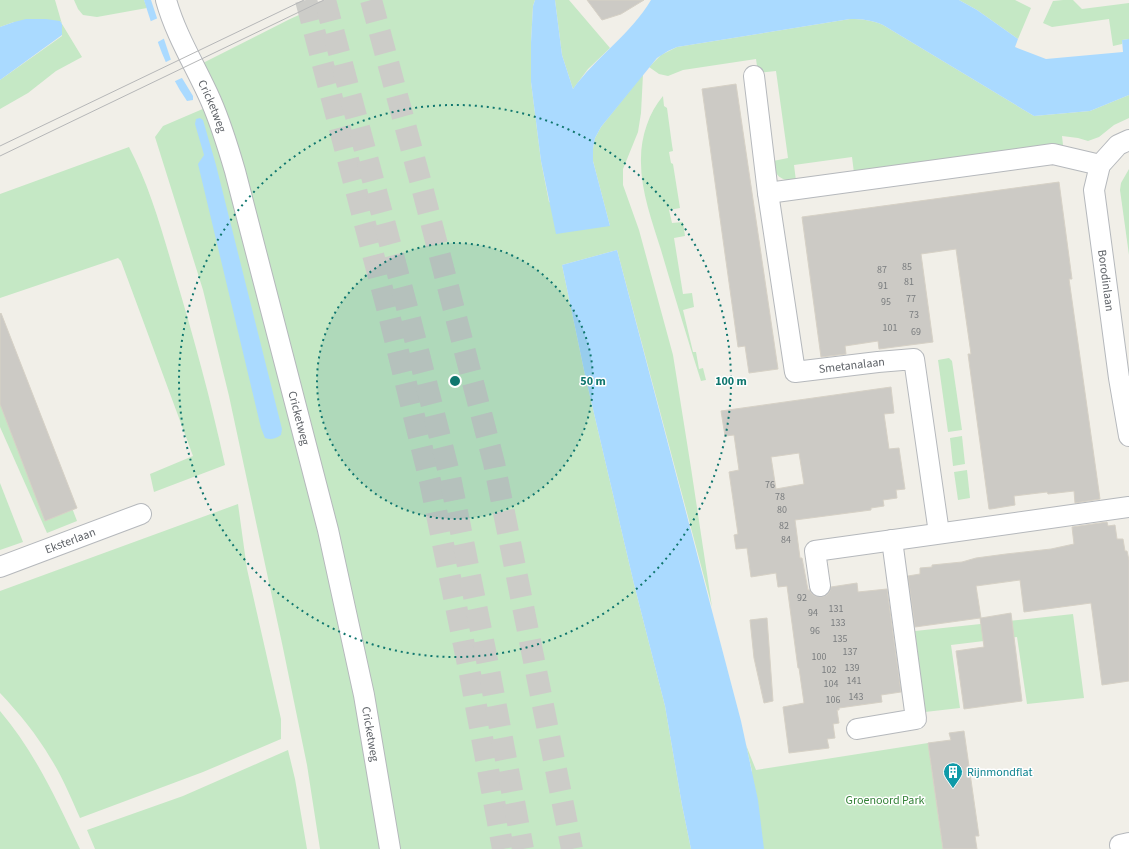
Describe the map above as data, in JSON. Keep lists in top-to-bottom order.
{
  "streets": {
    "street": [
      "Cricketweg",
      "Borodinlaan",
      "Smetanalaan",
      "Eksterlaan"
    ]
  },
  "parks": ["Groenoord Park"],
  "places": {
    "building": ["Rijnmondflat"]
  },
  "house_numbers": [
    "85",
    "87",
    "81",
    "91",
    "77",
    "95",
    "73",
    "101",
    "69",
    "76",
    "78",
    "80",
    "82",
    "84",
    "92",
    "131",
    "94",
    "133",
    "96",
    "135",
    "137",
    "100",
    "139",
    "102",
    "141",
    "104",
    "143",
    "106"
  ],
  "rings": ["50 m", "100 m"]
}
